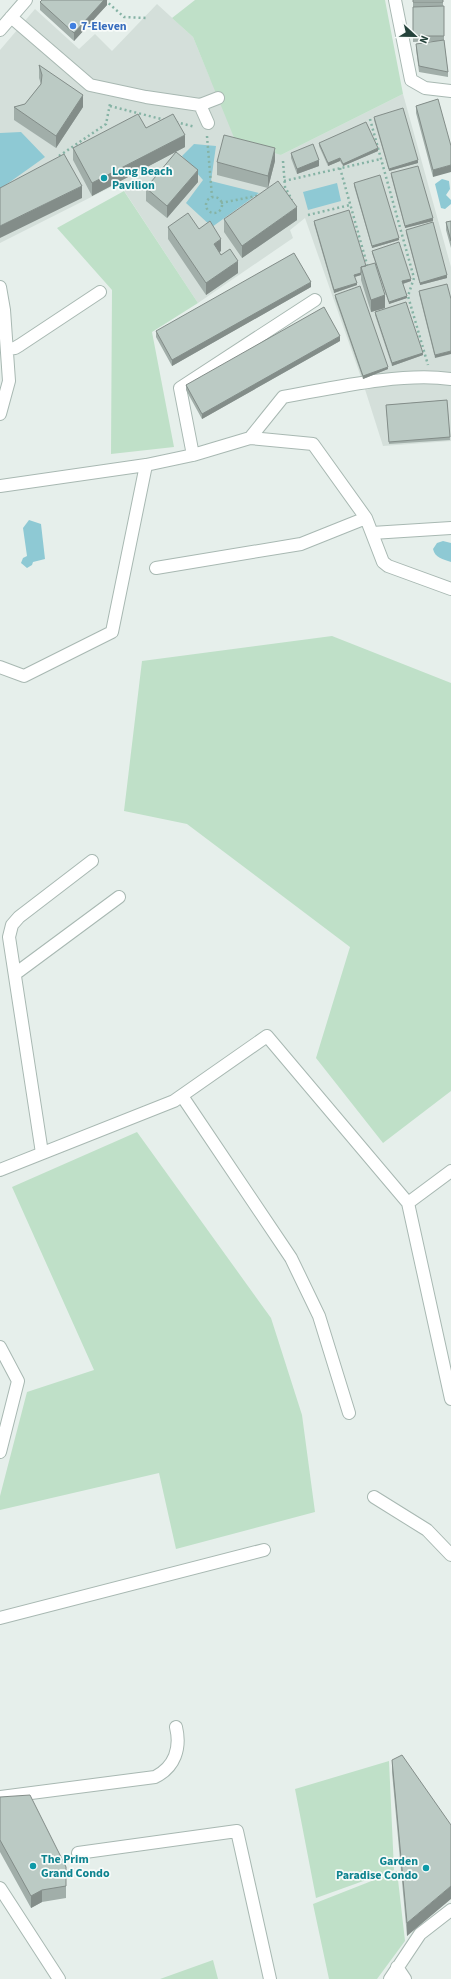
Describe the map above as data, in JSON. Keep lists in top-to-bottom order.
{
  "places": [
    "7-Eleven",
    "Long Beach Pavilion",
    "The Prim Grand Condo",
    "Garden Paradise Condo"
  ],
  "north": "right"
}
